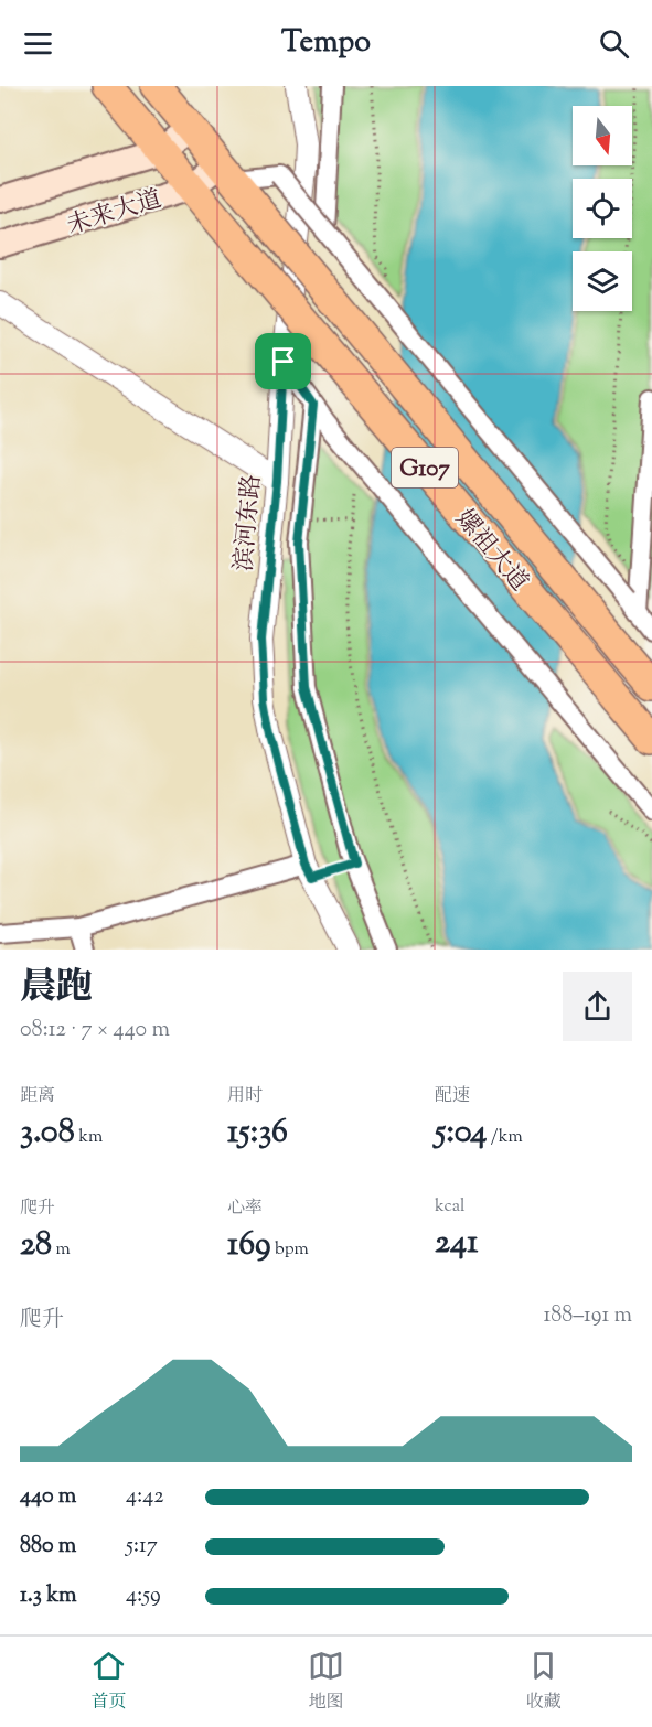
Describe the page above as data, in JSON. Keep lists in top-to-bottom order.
{
  "streets": {
    "highway": ["G107", "嫘祖大道"],
    "main road": ["未来大道"],
    "street": ["滨河东路"]
  },
  "crossings": [
    ["未来大道", "嫘祖大道"]
  ],
  "north": "bottom",
  "page": {
    "header": "Tempo",
    "heading": ["晨跑", "08:12 · 7 × 440 m"],
    "stats": [
      ["距离", "3.08 km"],
      ["用时", "15:36"],
      ["配速", "5:04 /km"],
      ["爬升", "28 m"],
      ["心率", "169 bpm"],
      ["kcal", "241"]
    ],
    "chart": ["爬升", "188–191 m"],
    "list": [
      {
        "name": "440 m",
        "note": "4:42"
      },
      {
        "name": "880 m",
        "note": "5:17"
      },
      {
        "name": "1.3 km",
        "note": "4:59"
      }
    ],
    "tabs": ["首页", "地图", "收藏"]
  }
}
